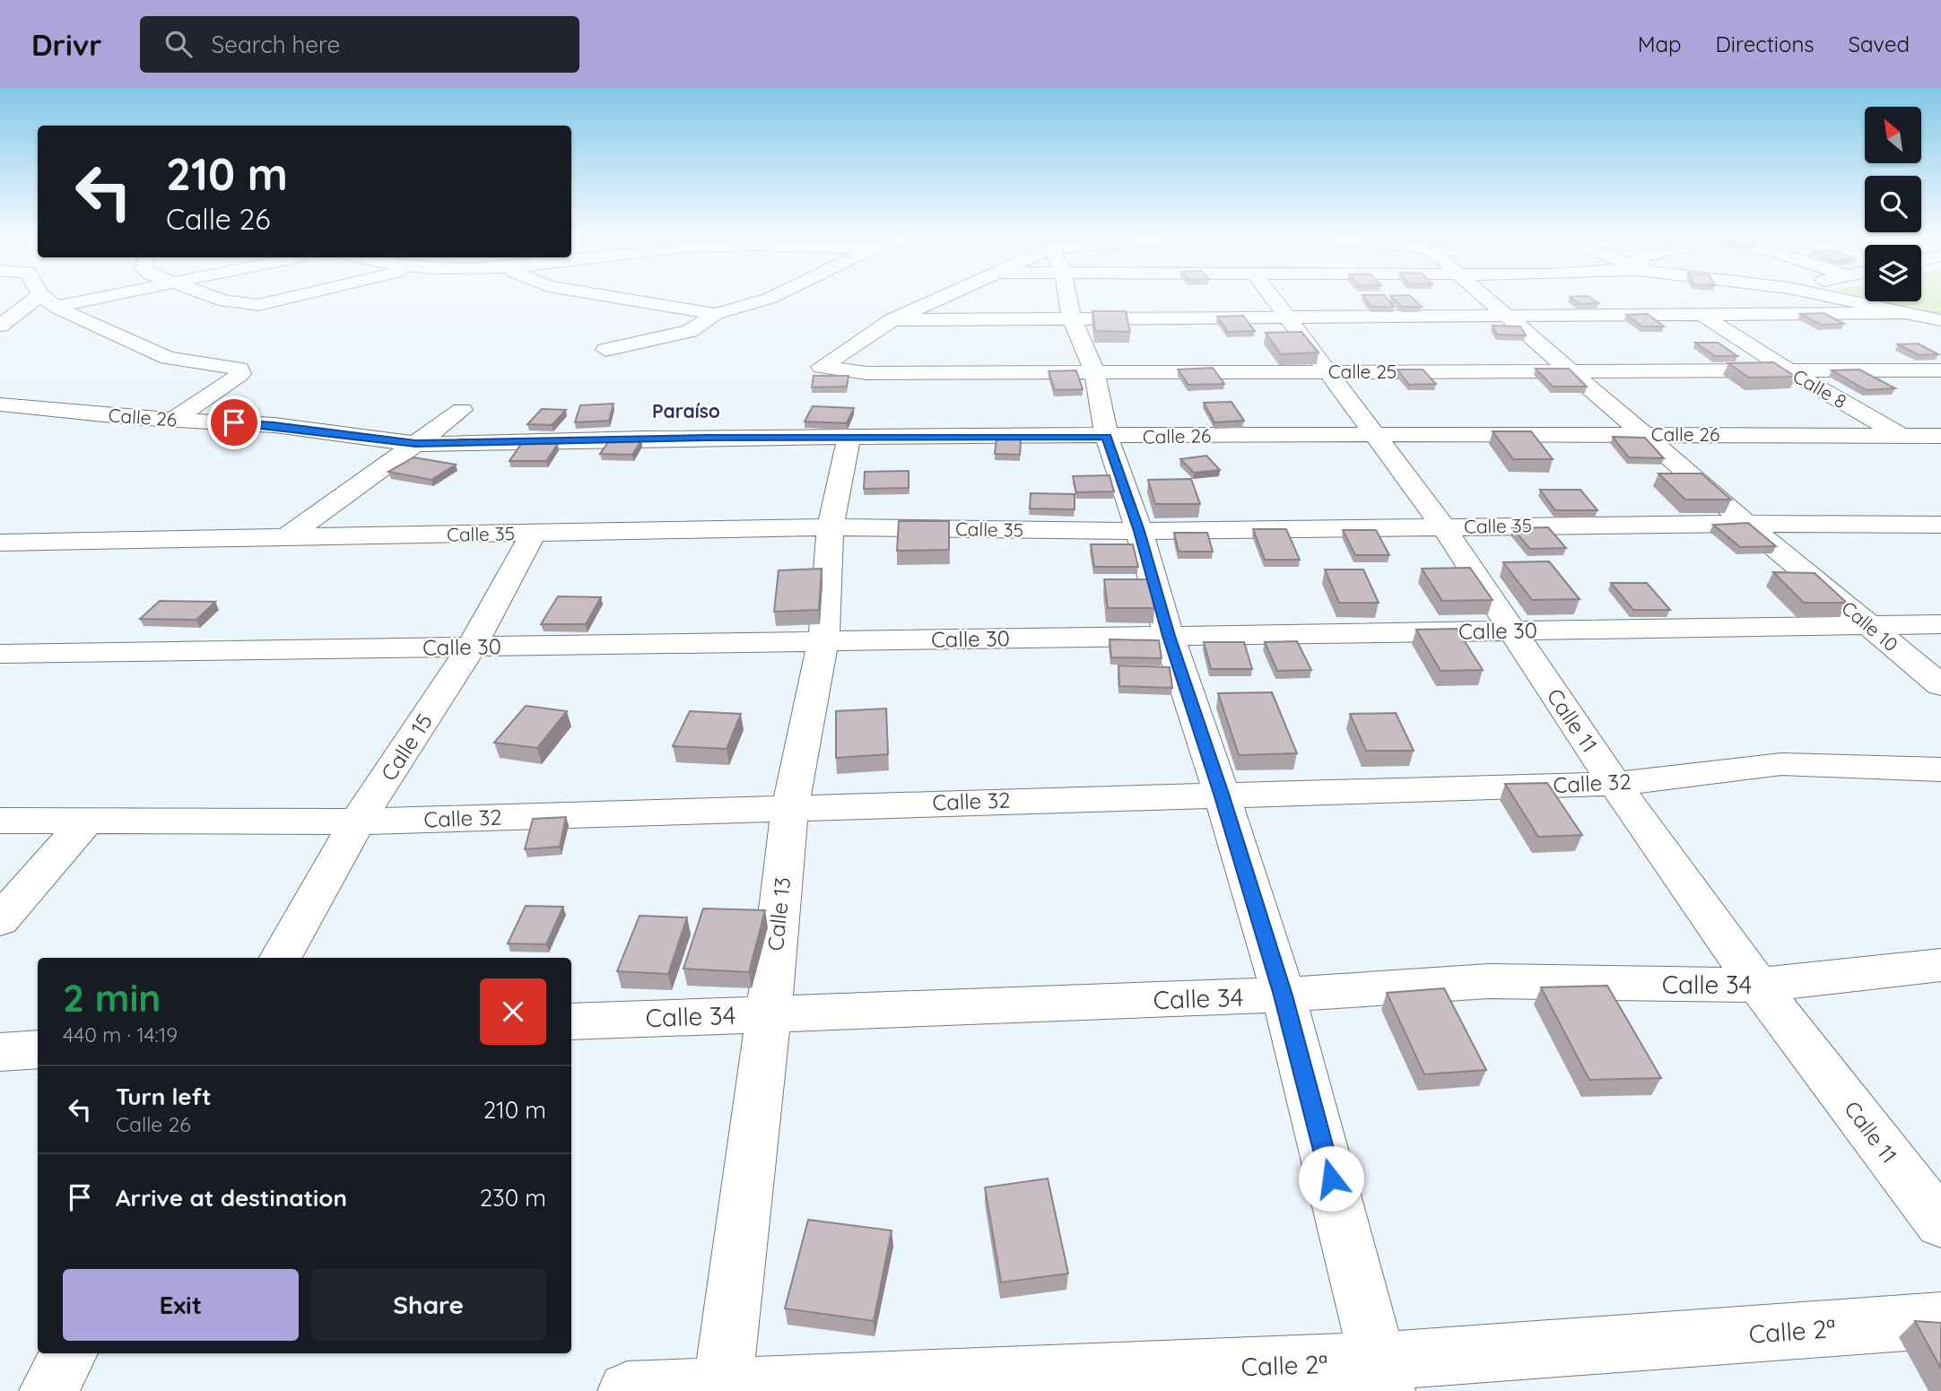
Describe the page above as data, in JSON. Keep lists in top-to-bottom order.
{
  "streets": {
    "street": [
      "Calle 25",
      "Calle 8",
      "Calle 26",
      "Calle 35",
      "Calle 10",
      "Calle 30",
      "Calle 11",
      "Calle 15",
      "Calle 32",
      "Calle 13",
      "Calle 34",
      "Calle 2ª"
    ]
  },
  "crossings": [
    ["Calle 25", "Calle 8"],
    ["Calle 25", "Calle 10"],
    ["Calle 25", "Calle 11"],
    ["Calle 8", "Calle 26"],
    ["Calle 26", "Calle 10"],
    ["Calle 26", "Calle 11"],
    ["Calle 26", "Calle 13"],
    ["Calle 35", "Calle 10"],
    ["Calle 35", "Calle 11"],
    ["Calle 35", "Calle 15"],
    ["Calle 35", "Calle 13"],
    ["Calle 10", "Calle 30"],
    ["Calle 30", "Calle 11"],
    ["Calle 30", "Calle 15"],
    ["Calle 30", "Calle 13"],
    ["Calle 11", "Calle 32"],
    ["Calle 11", "Calle 34"],
    ["Calle 15", "Calle 32"],
    ["Calle 32", "Calle 13"],
    ["Calle 13", "Calle 34"],
    ["Calle 13", "Calle 2ª"]
  ],
  "districts": ["Paraíso"],
  "north": "top left",
  "page": {
    "header": "Drivr",
    "search": "Search here",
    "nav": ["Map", "Directions", "Saved"],
    "turn": ["210 m", "Calle 26"],
    "heading": ["2 min", "440 m · 14:19"],
    "list": [
      {
        "name": "Turn left",
        "note": "Calle 26",
        "value": "210 m"
      },
      {
        "name": "Arrive at destination",
        "value": "230 m"
      }
    ],
    "buttons": ["Exit", "Share"]
  }
}
